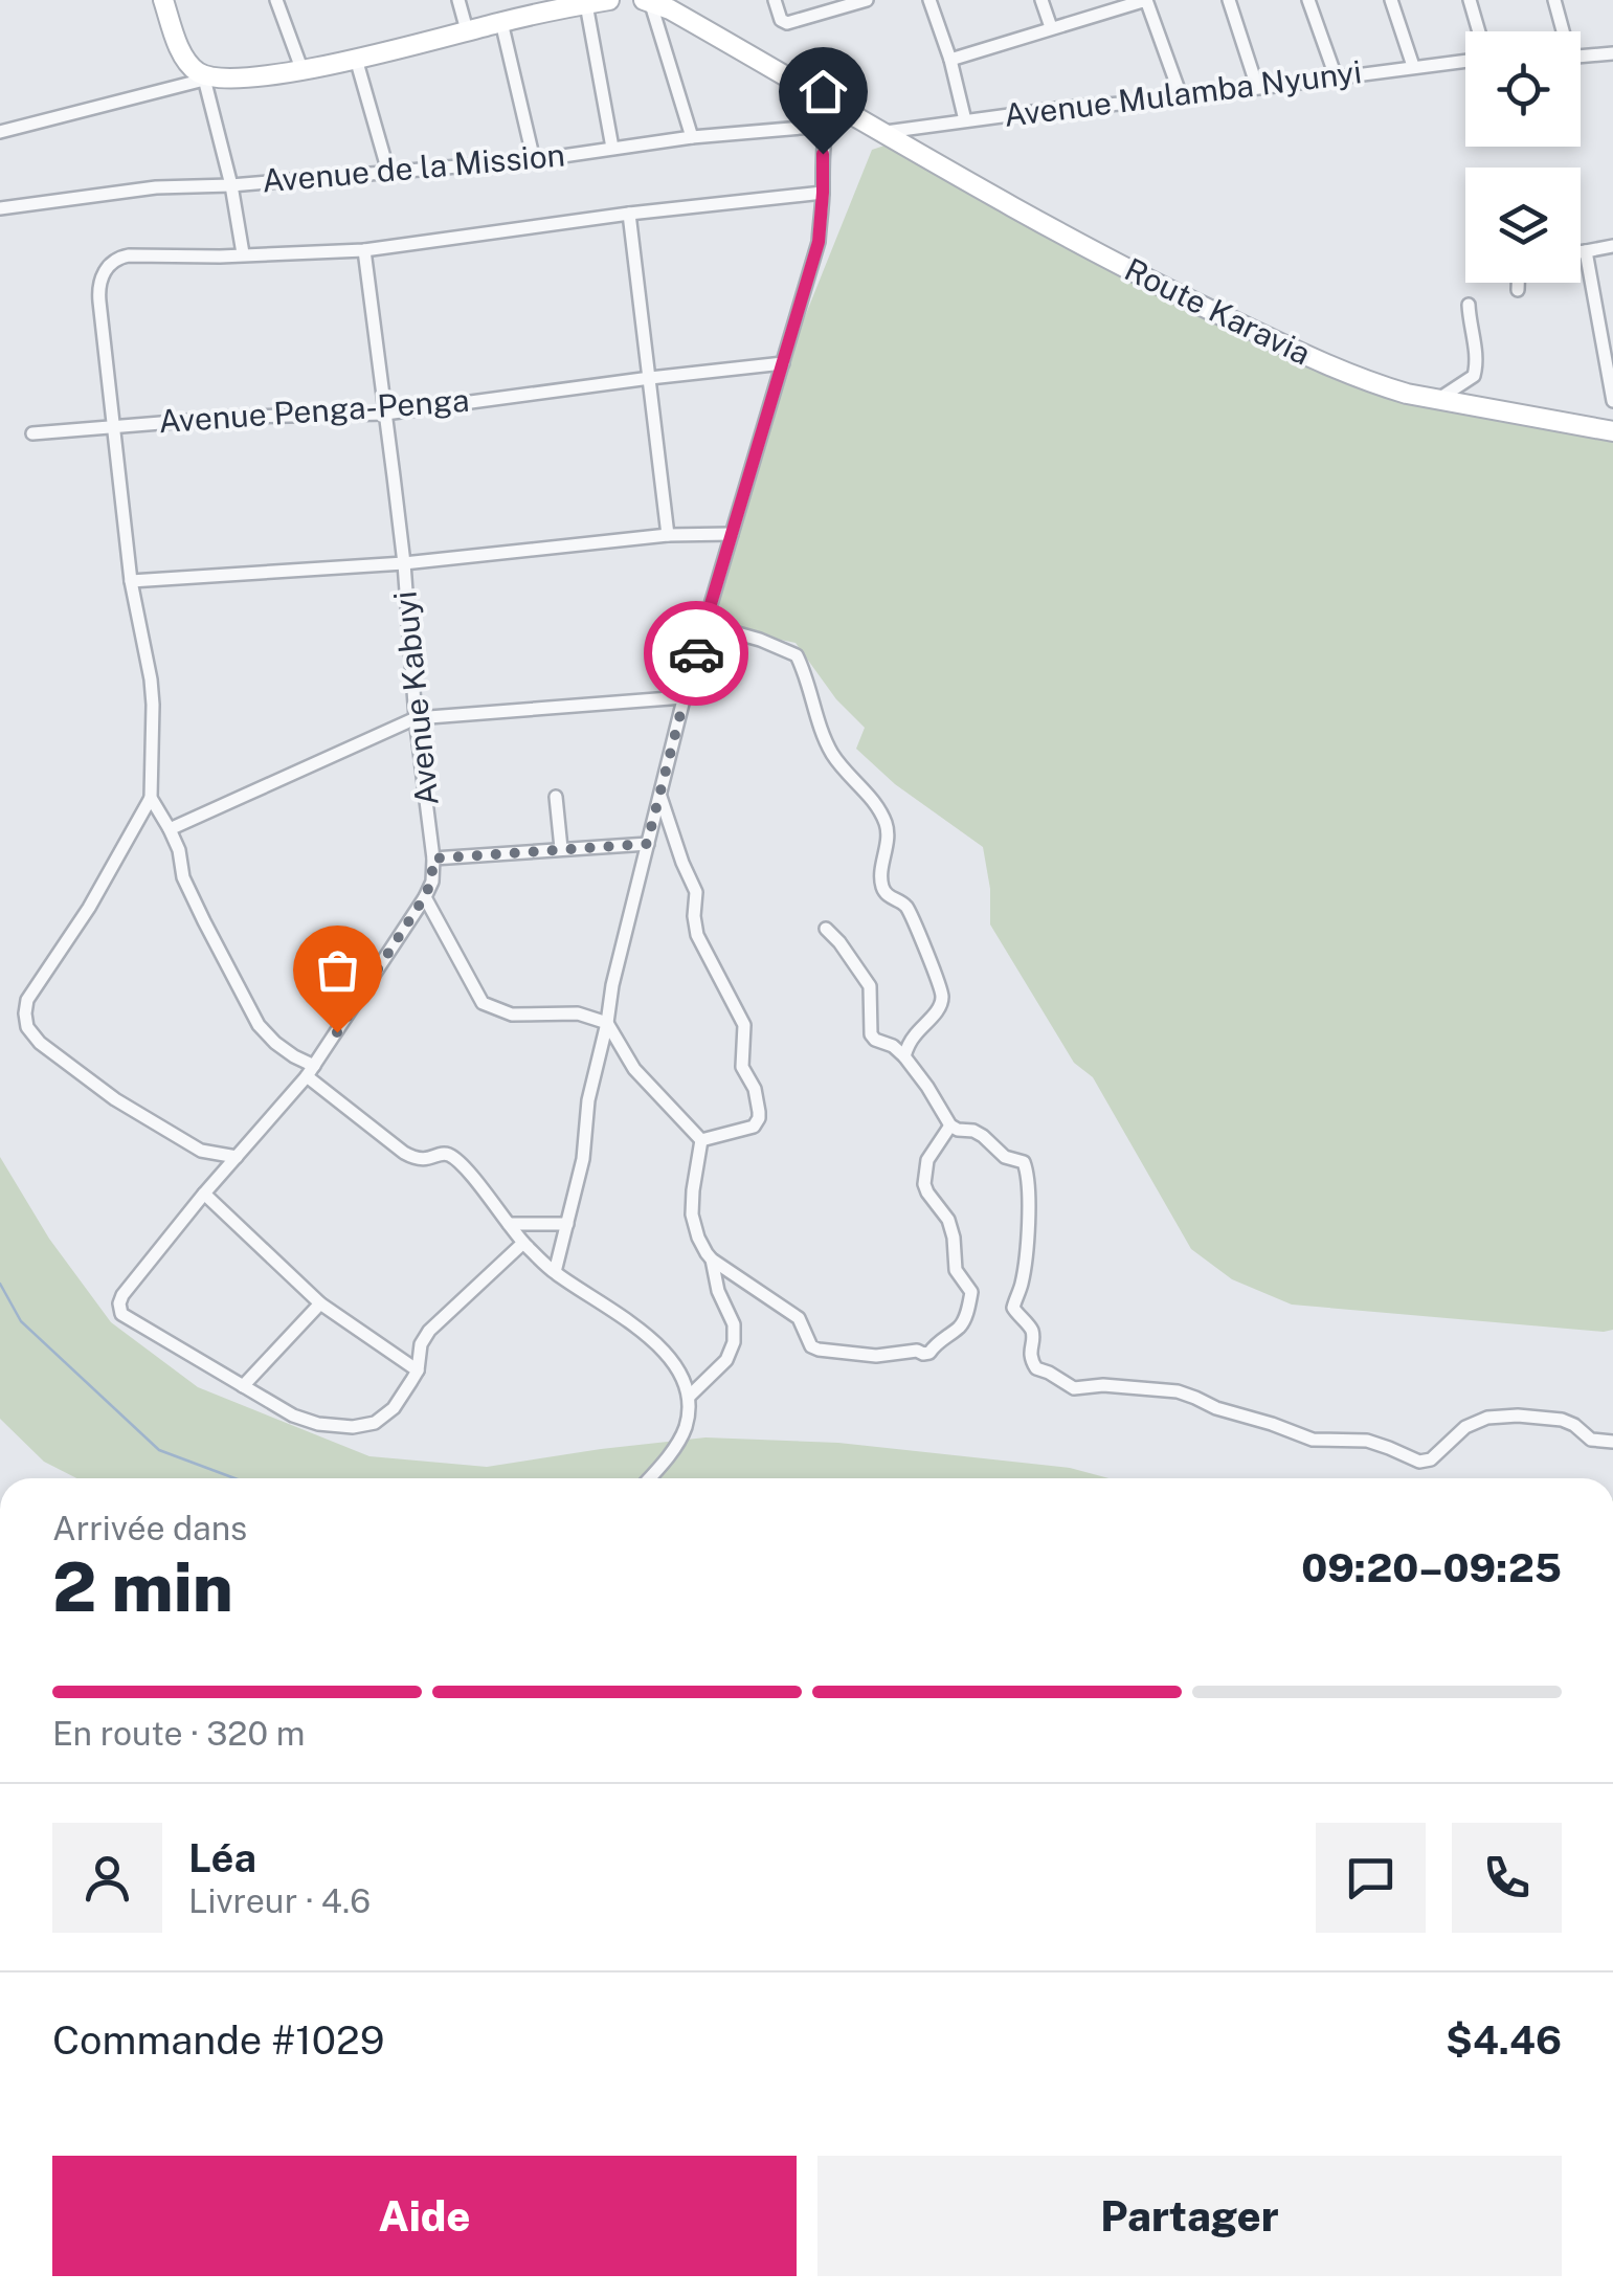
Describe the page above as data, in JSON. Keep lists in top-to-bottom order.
{
  "streets": {
    "street": [
      "Avenue Mulamba Nyunyi",
      "Avenue de la Mission",
      "Route Karavia",
      "Avenue Penga-Penga",
      "Avenue Kabuyi"
    ]
  },
  "crossings": [
    ["Avenue Mulamba Nyunyi", "Route Karavia"],
    ["Avenue Penga-Penga", "Avenue Kabuyi"]
  ],
  "page": {
    "heading": ["2 min", "Arrivée dans", "09:20–09:25"],
    "panel": [
      "Léa",
      "Livreur · 4.6",
      "Commande #1029",
      "$4.46"
    ],
    "bar": "En route · 320 m",
    "buttons": ["Aide", "Partager"]
  }
}
